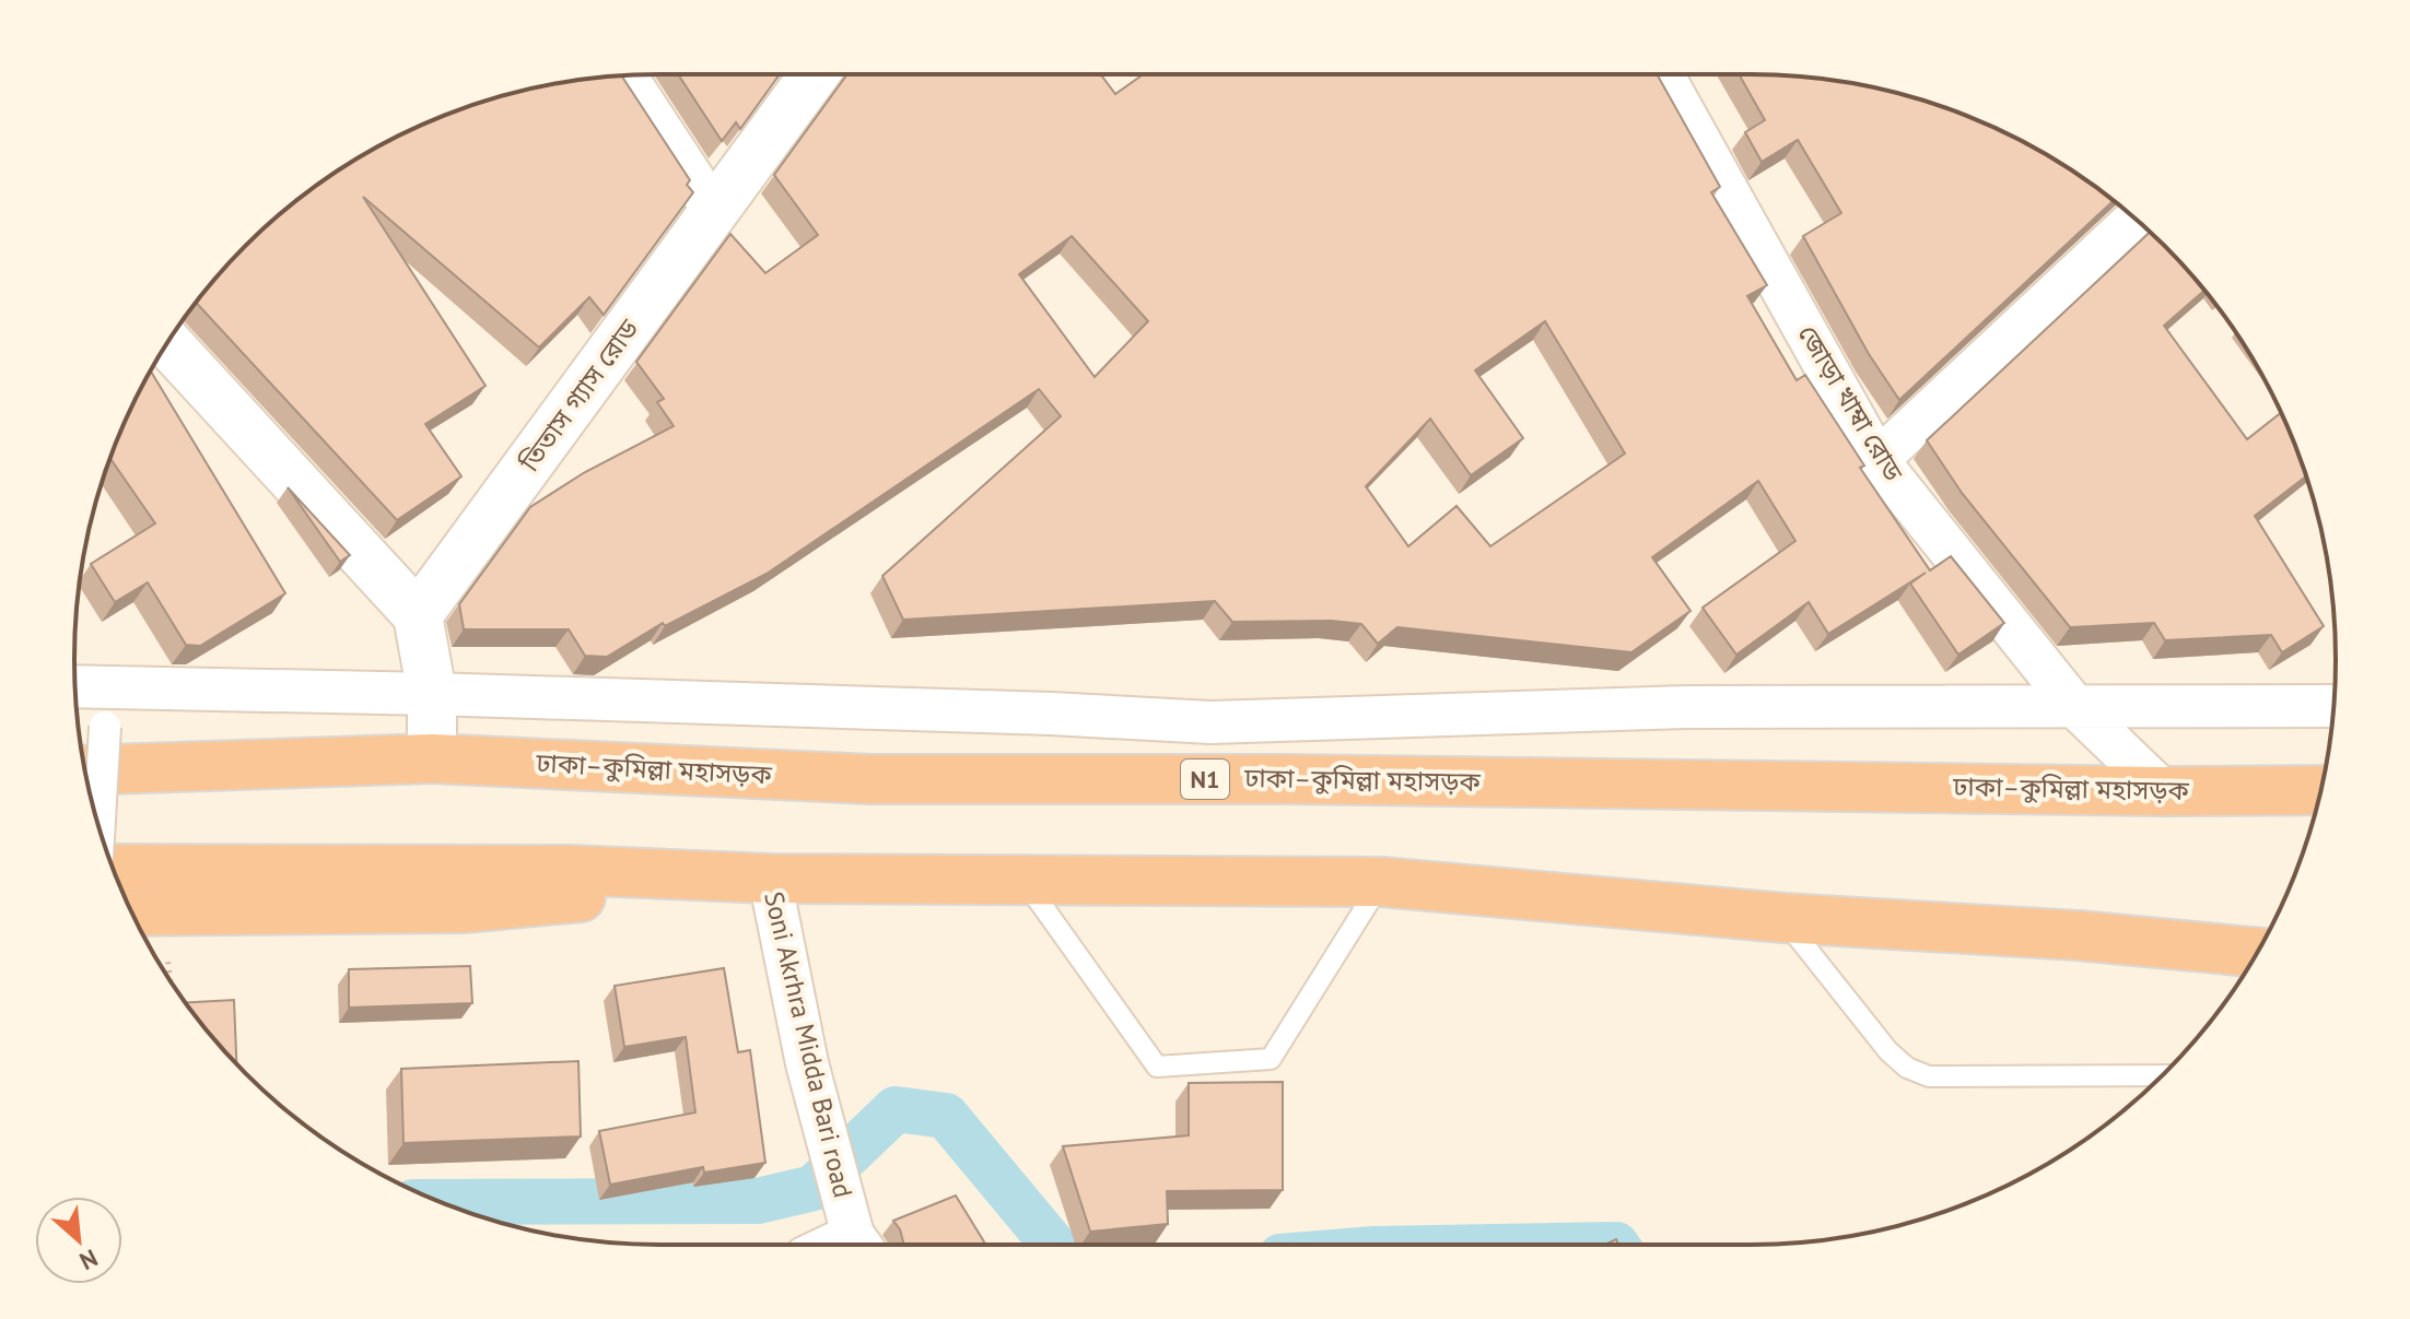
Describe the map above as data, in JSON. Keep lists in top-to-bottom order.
{
  "streets": {
    "highway": ["ঢাকা–কুমিল্লা মহাসড়ক", "N1"],
    "street": ["তিতাস গ্যাস রোড", "জোড়া খাম্বা রোড", "Soni Akrhra Midda Bari road"]
  },
  "crossings": [
    ["জোড়া খাম্বা রোড", "ঢাকা–কুমিল্লা মহাসড়ক"]
  ],
  "north": "bottom right"
}
